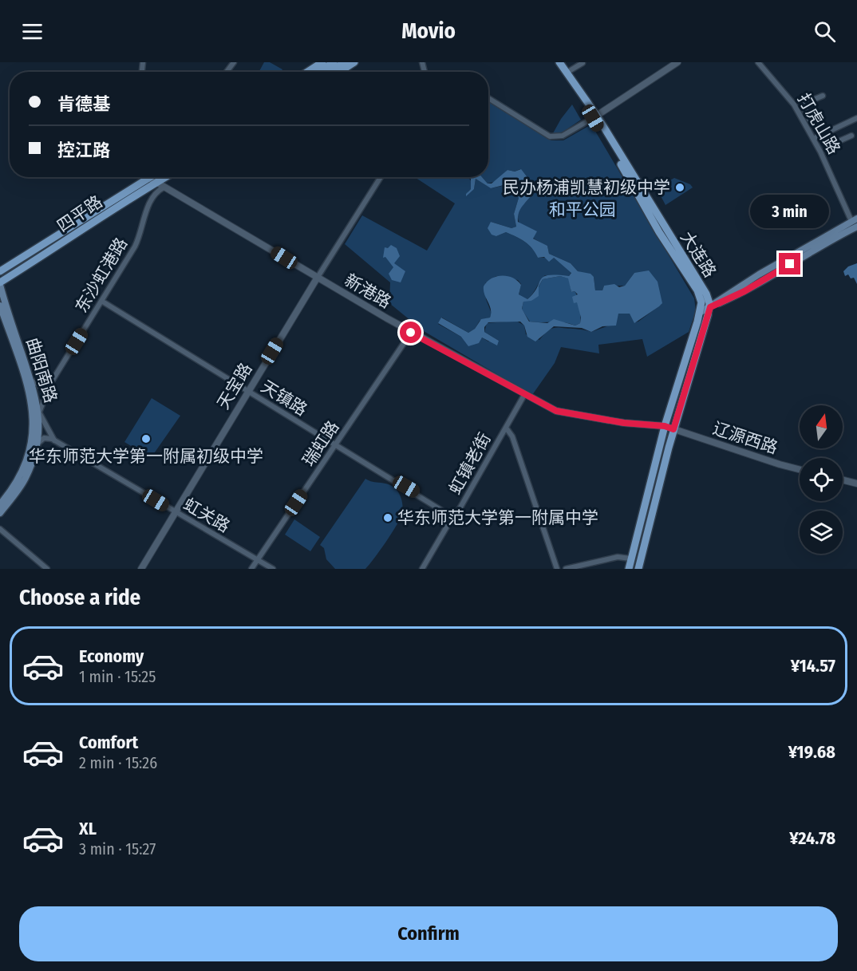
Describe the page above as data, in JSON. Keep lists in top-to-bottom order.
{
  "streets": {
    "main road": ["四平路", "大连路", "曲阳南路"],
    "street": [
      "打虎山路",
      "东沙虹港路",
      "新港路",
      "天宝路",
      "天镇路",
      "辽源西路",
      "瑞虹路",
      "虹镇老街",
      "虹关路"
    ]
  },
  "crossings": [
    ["四平路", "新港路"],
    ["四平路", "曲阳南路"],
    ["大连路", "新港路"],
    ["大连路", "辽源西路"],
    ["东沙虹港路", "曲阳南路"],
    ["东沙虹港路", "天镇路"],
    ["新港路", "天宝路"],
    ["新港路", "辽源西路"],
    ["新港路", "瑞虹路"],
    ["新港路", "虹镇老街"],
    ["天宝路", "天镇路"],
    ["天宝路", "虹关路"],
    ["天镇路", "瑞虹路"],
    ["天镇路", "虹镇老街"],
    ["瑞虹路", "虹关路"]
  ],
  "parks": ["和平公园"],
  "places": ["民办杨浦凯慧初级中学", "华东师范大学第一附属初级中学", "华东师范大学第一附属中学"],
  "north": "top",
  "page": {
    "header": "Movio",
    "banner": ["肯德基", "控江路"],
    "bubble": "3 min",
    "heading": "Choose a ride",
    "list": [
      {
        "name": "Economy",
        "note": "1 min · 15:25",
        "value": "¥14.57"
      },
      {
        "name": "Comfort",
        "note": "2 min · 15:26",
        "value": "¥19.68"
      },
      {
        "name": "XL",
        "note": "3 min · 15:27",
        "value": "¥24.78"
      }
    ],
    "buttons": "Confirm"
  }
}
